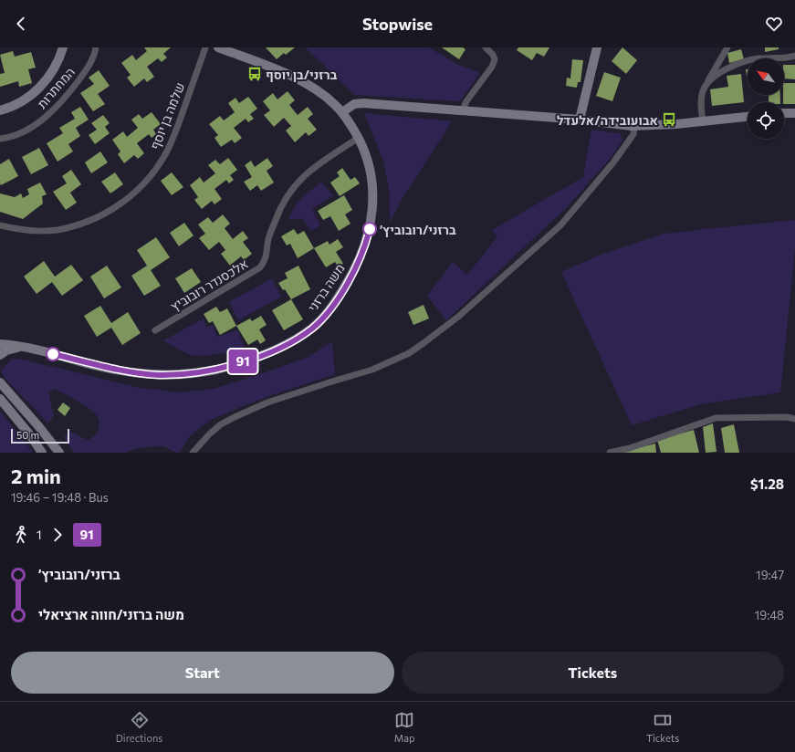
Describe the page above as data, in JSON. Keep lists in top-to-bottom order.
{
  "streets": {
    "street": [
      "המחתרות",
      "שלמה בן יוסף",
      "אלכסנדר רובוביץ",
      "משה ברזני"
    ]
  },
  "crossings": [
    ["אלכסנדר רובוביץ", "משה ברזני"]
  ],
  "places": {
    "bus stop": ["ברזני/בן יוסף", "אבועובידה/אלעדל"],
    "other": ["ברזני/רובוביץ׳"]
  },
  "lines": ["bus line 91"],
  "scale_bar": "50 m",
  "north": "top left",
  "page": {
    "header": "Stopwise",
    "on_map": "91",
    "scale": "50 m",
    "heading": ["2 min", "19:46 – 19:48 · Bus", "$1.28"],
    "legs": ["1", "91"],
    "list": [
      {
        "name": "ברזני/רובוביץ׳",
        "value": "19:47"
      },
      {
        "name": "משה ברזני/חווה ארציאלי",
        "value": "19:48"
      }
    ],
    "buttons": ["Start", "Tickets"],
    "tabs": ["Directions", "Map", "Tickets"]
  }
}
